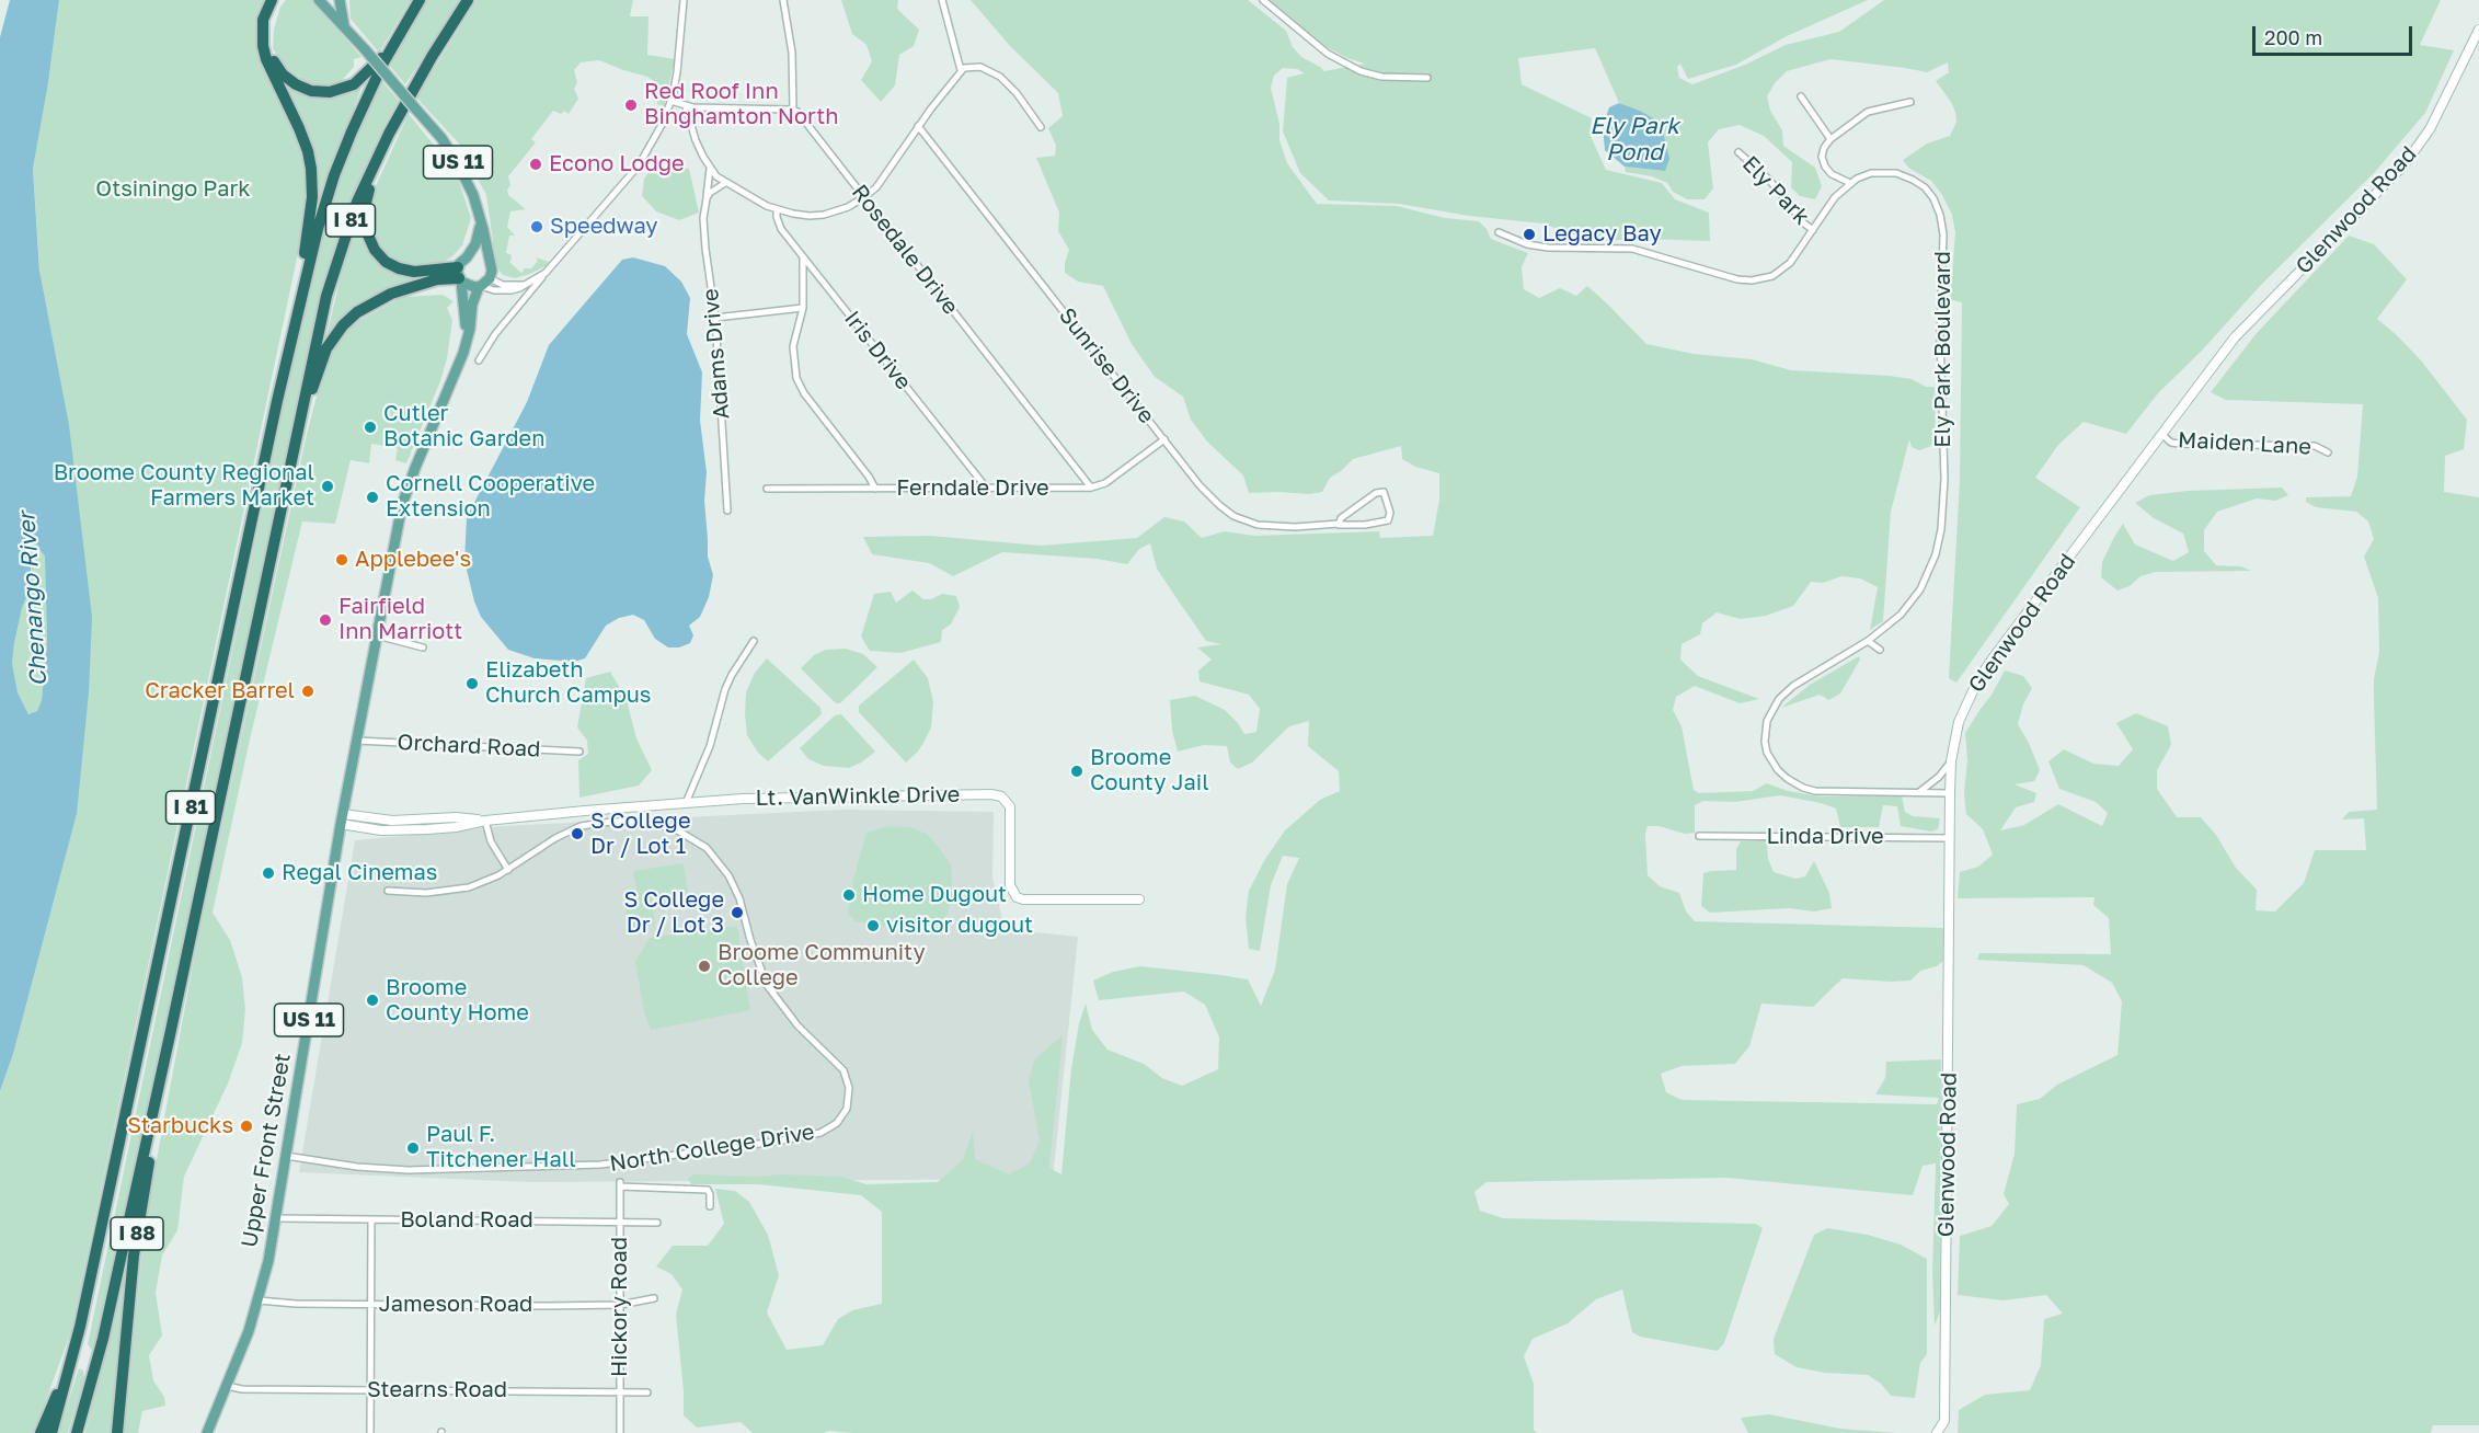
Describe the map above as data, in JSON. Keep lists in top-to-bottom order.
{
  "streets": {
    "highway": ["I 81", "I 88"],
    "main road": ["US 11", "Upper Front Street"],
    "street": [
      "Ely Park",
      "Glenwood Road",
      "Rosedale Drive",
      "Ely Park Boulevard",
      "Iris Drive",
      "Adams Drive",
      "Sunrise Drive",
      "Maiden Lane",
      "Ferndale Drive",
      "Orchard Road",
      "Lt. VanWinkle Drive",
      "Linda Drive",
      "North College Drive",
      "Boland Road",
      "Jameson Road",
      "Hickory Road",
      "Stearns Road"
    ]
  },
  "crossings": [
    ["US 11", "Upper Front Street"],
    ["Ely Park", "Ely Park Boulevard"],
    ["Glenwood Road", "Ely Park Boulevard"],
    ["Glenwood Road", "Maiden Lane"],
    ["Glenwood Road", "Linda Drive"],
    ["I 81", "I 88"],
    ["Rosedale Drive", "Ferndale Drive"],
    ["Iris Drive", "Ferndale Drive"],
    ["Sunrise Drive", "Ferndale Drive"],
    ["Orchard Road", "Upper Front Street"],
    ["Lt. VanWinkle Drive", "Upper Front Street"],
    ["North College Drive", "Upper Front Street"],
    ["Upper Front Street", "Boland Road"],
    ["Upper Front Street", "Jameson Road"],
    ["Upper Front Street", "Stearns Road"],
    ["Boland Road", "Hickory Road"],
    ["Jameson Road", "Hickory Road"],
    ["Hickory Road", "Stearns Road"]
  ],
  "water": ["Ely Park Pond", "Chenango River"],
  "parks": ["Otsiningo Park"],
  "places": [
    "Red Roof Inn Binghamton North",
    "Econo Lodge",
    "Speedway",
    "Legacy Bay",
    "Cutler Botanic Garden",
    "Broome County Regional Farmers Market",
    "Cornell Cooperative Extension",
    "Applebee's",
    "Fairfield Inn Marriott",
    "Elizabeth Church Campus",
    "Cracker Barrel",
    "Broome County Jail",
    "S College Dr / Lot 1",
    "Regal Cinemas",
    "Home Dugout",
    "S College Dr / Lot 3",
    "visitor dugout",
    "Broome Community College",
    "Broome County Home",
    "Starbucks",
    "Paul F. Titchener Hall"
  ],
  "scale_bar": "200 m"
}
